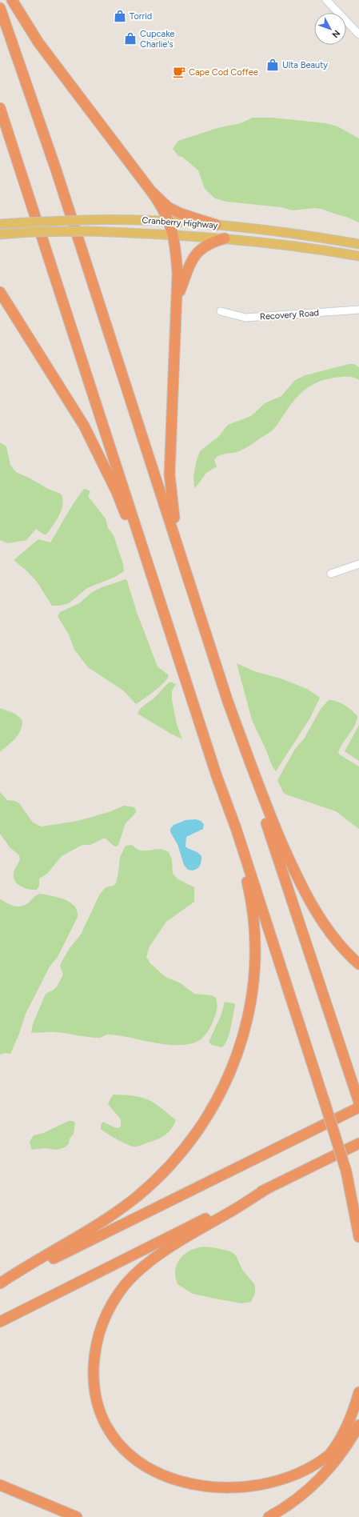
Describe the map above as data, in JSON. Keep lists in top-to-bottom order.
{
  "streets": {
    "main road": ["Cranberry Highway"],
    "street": ["Recovery Road"]
  },
  "places": {
    "shop": ["Torrid", "Cupcake Charlie's", "Ulta Beauty"],
    "cafe": ["Cape Cod Coffee"]
  },
  "north": "bottom right"
}
